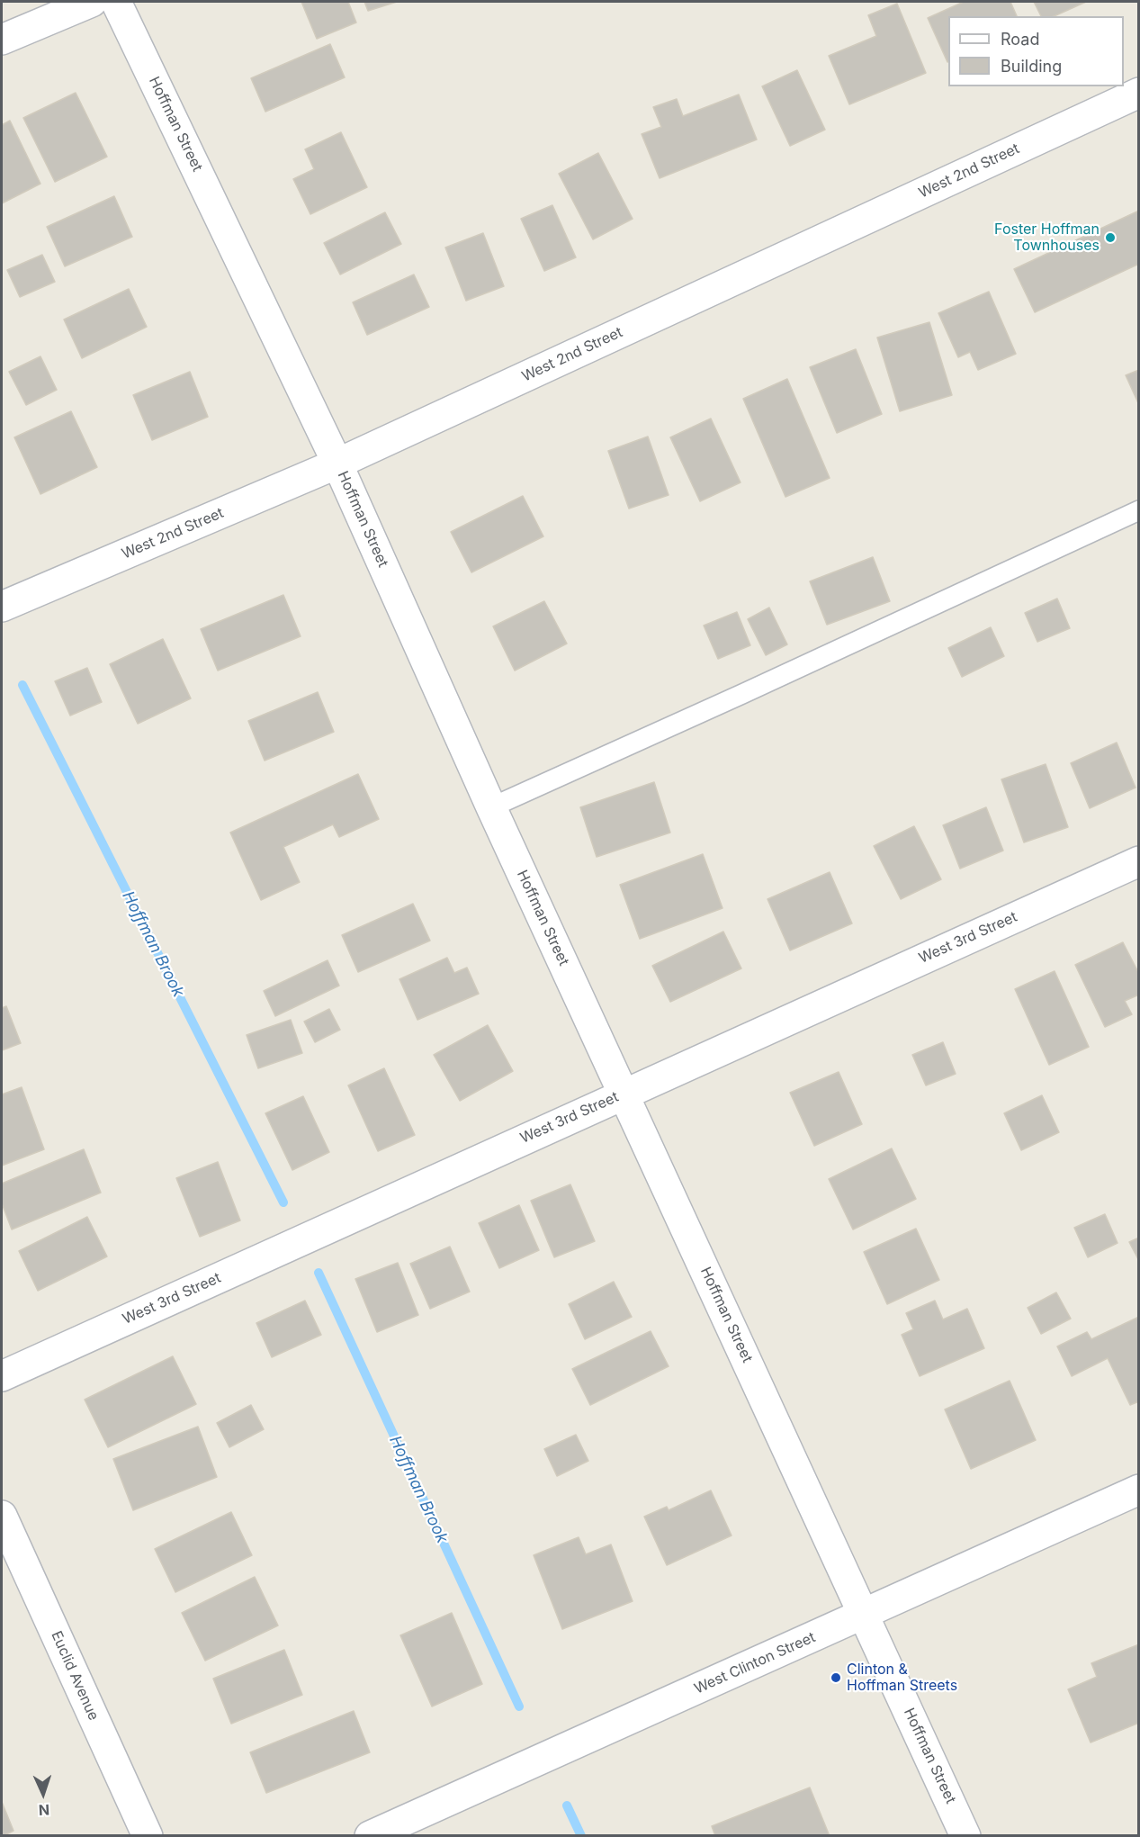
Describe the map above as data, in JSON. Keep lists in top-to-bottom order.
{
  "streets": {
    "street": [
      "Hoffman Street",
      "West 2nd Street",
      "West 3rd Street",
      "West Clinton Street",
      "Euclid Avenue"
    ]
  },
  "crossings": [
    ["Hoffman Street", "West 2nd Street"],
    ["Hoffman Street", "West 3rd Street"],
    ["Hoffman Street", "West Clinton Street"]
  ],
  "water": ["Hoffman Brook"],
  "places": ["Foster Hoffman Townhouses", "Clinton & Hoffman Streets"],
  "legend": ["Road", "Building"],
  "north": "bottom"
}
